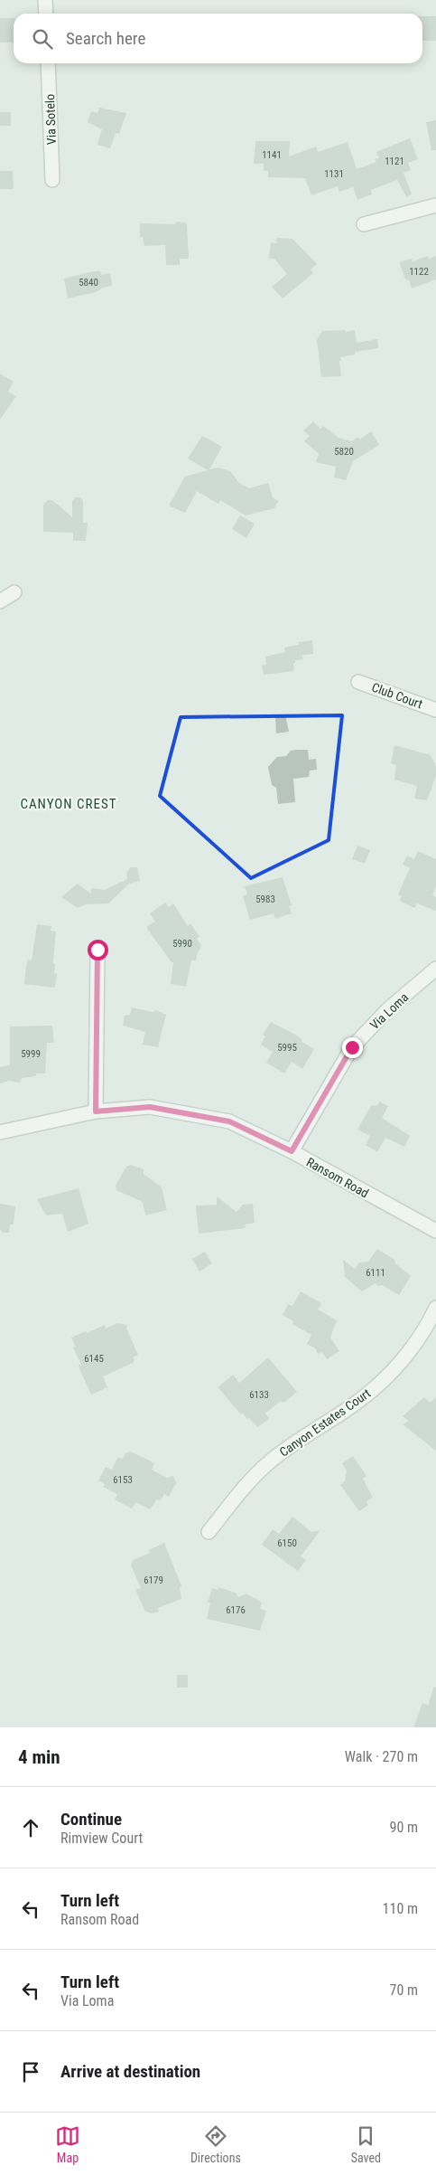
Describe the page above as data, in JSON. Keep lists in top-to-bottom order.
{
  "streets": {
    "street": [
      "Via Sotelo",
      "Club Court",
      "Via Loma",
      "Ransom Road",
      "Canyon Estates Court"
    ]
  },
  "crossings": [
    ["Via Loma", "Ransom Road"]
  ],
  "districts": ["CANYON CREST"],
  "house_numbers": [
    "1141",
    "1121",
    "1131",
    "1122",
    "5840",
    "5820",
    "5983",
    "5990",
    "5995",
    "5999",
    "6111",
    "6145",
    "6133",
    "6153",
    "6150",
    "6179",
    "6176"
  ],
  "page": {
    "search": "Search here",
    "heading": ["4 min", "Walk · 270 m"],
    "list": [
      ["Continue", "Rimview Court", "90 m"],
      ["Turn left", "Ransom Road", "110 m"],
      ["Turn left", "Via Loma", "70 m"],
      "Arrive at destination"
    ],
    "nav": ["Map", "Directions", "Saved"]
  }
}
